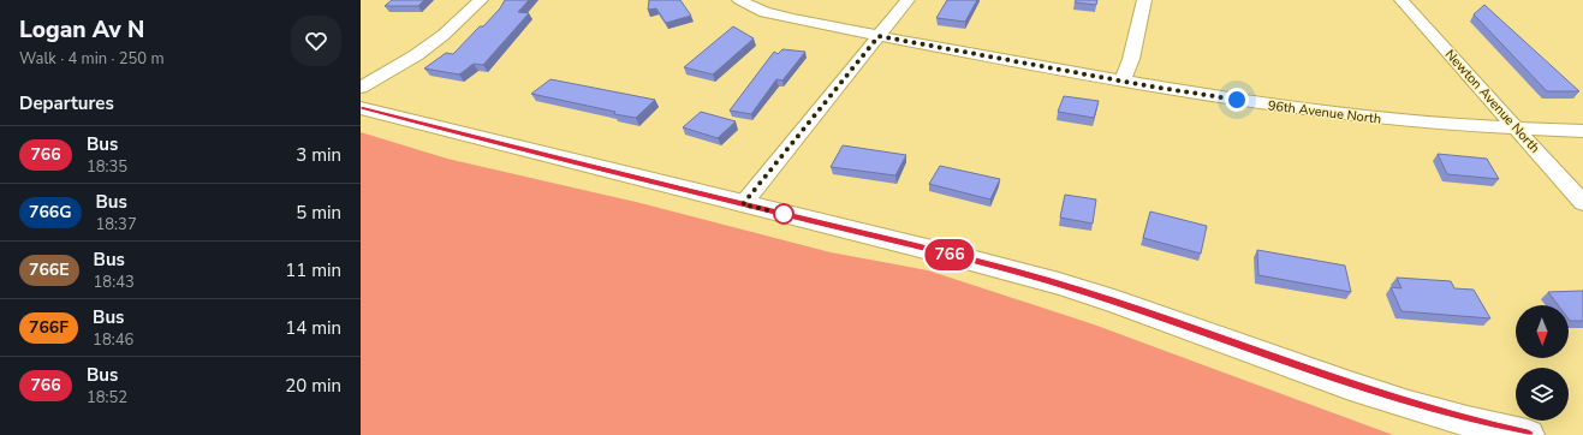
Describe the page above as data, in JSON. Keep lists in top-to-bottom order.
{
  "streets": {
    "street": ["Newton Avenue North", "96th Avenue North"]
  },
  "crossings": [
    ["Newton Avenue North", "96th Avenue North"]
  ],
  "lines": ["bus line 766"],
  "north": "bottom",
  "page": {
    "heading": [
      ["Logan Av N", "Walk · 4 min · 250 m"],
      "Departures"
    ],
    "on_map": "766",
    "list": [
      {
        "mark": "766",
        "name": "Bus",
        "note": "18:35",
        "value": "3 min"
      },
      {
        "mark": "766G",
        "name": "Bus",
        "note": "18:37",
        "value": "5 min"
      },
      {
        "mark": "766E",
        "name": "Bus",
        "note": "18:43",
        "value": "11 min"
      },
      {
        "mark": "766F",
        "name": "Bus",
        "note": "18:46",
        "value": "14 min"
      },
      {
        "mark": "766",
        "name": "Bus",
        "note": "18:52",
        "value": "20 min"
      }
    ]
  }
}
